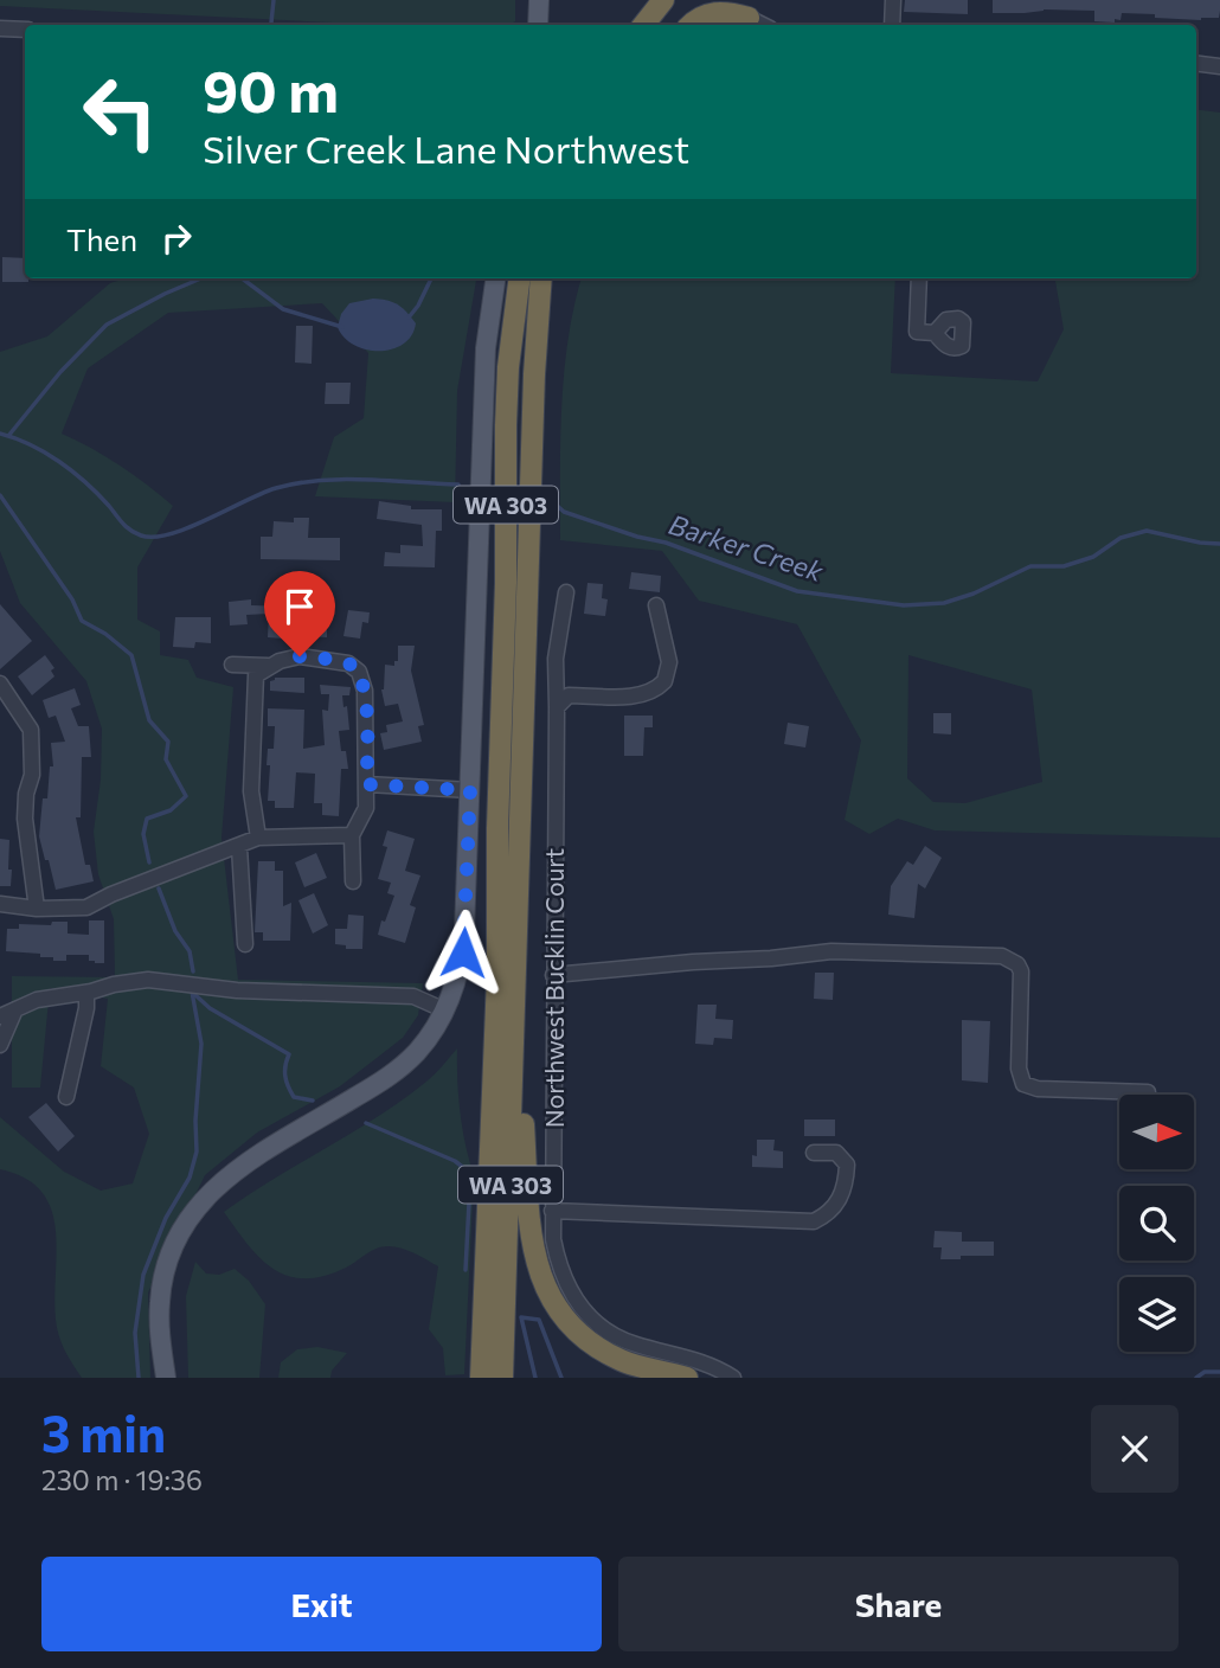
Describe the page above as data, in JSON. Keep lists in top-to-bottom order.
{
  "streets": {
    "highway": ["WA 303"],
    "street": ["Northwest Bucklin Court"]
  },
  "water": ["Barker Creek"],
  "north": "right",
  "page": {
    "turn": ["90 m", "Silver Creek Lane Northwest"],
    "then": "Then",
    "heading": ["3 min", "230 m · 19:36"],
    "buttons": ["Exit", "Share"]
  }
}
